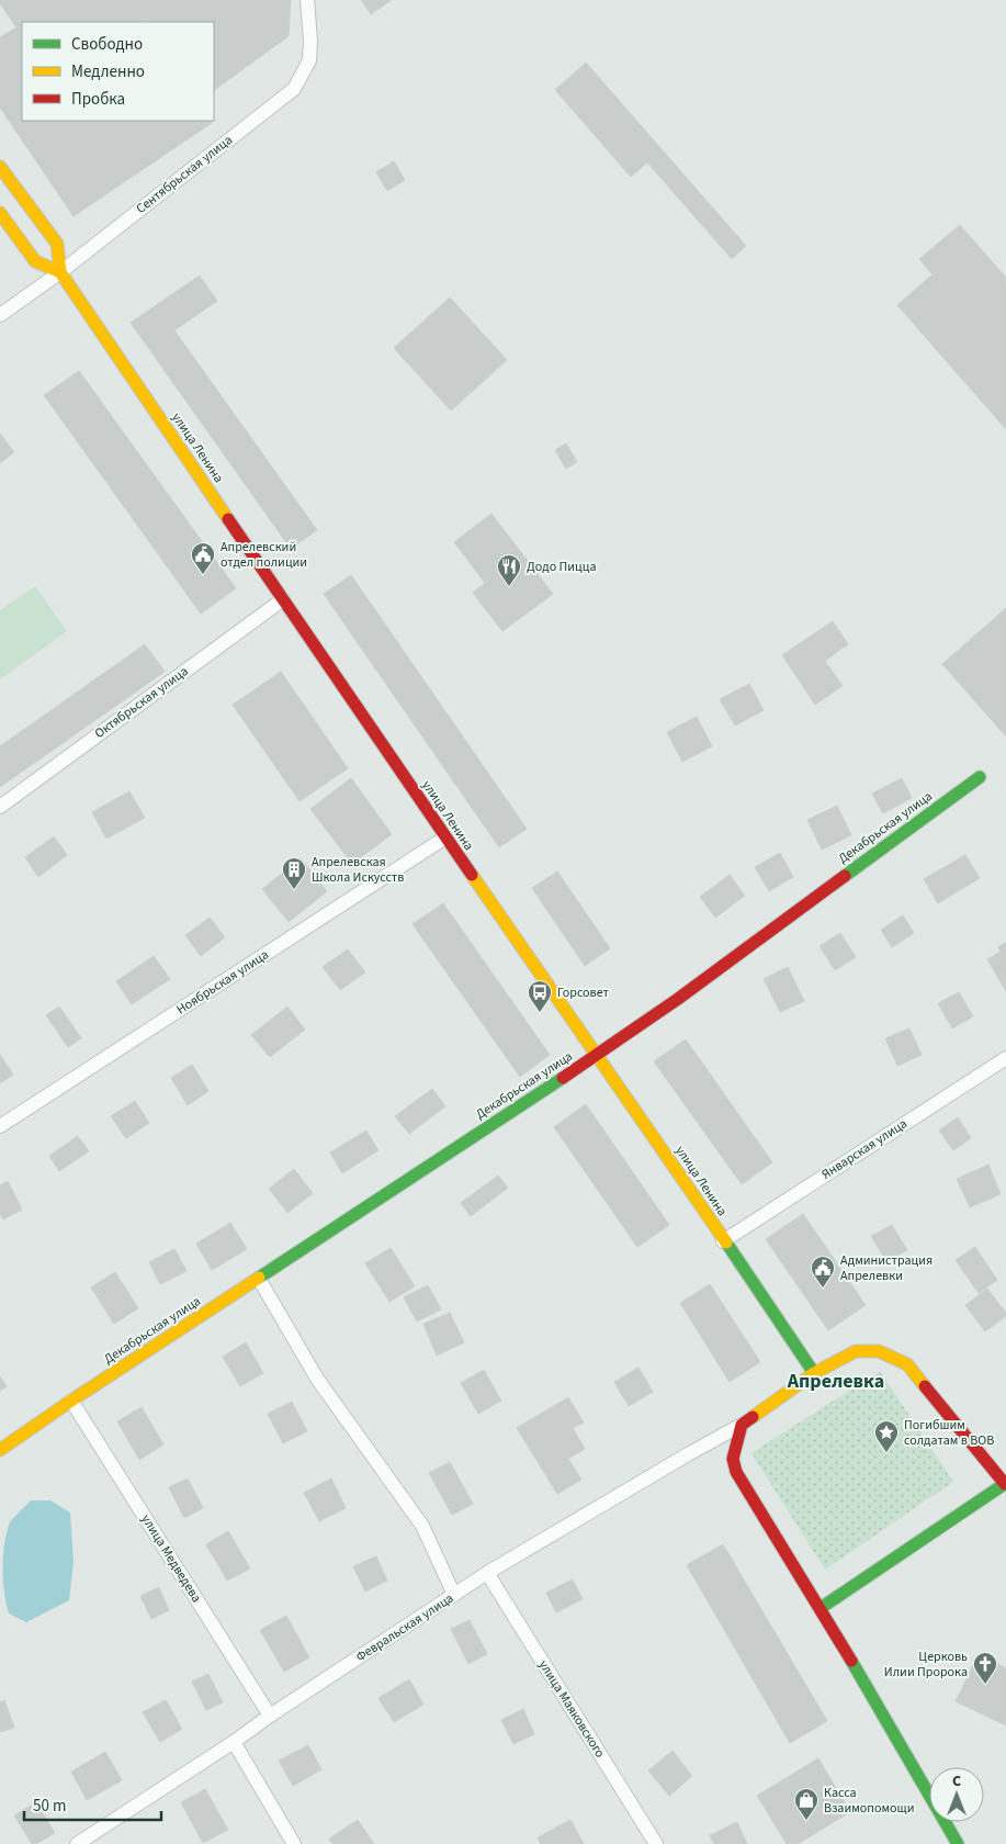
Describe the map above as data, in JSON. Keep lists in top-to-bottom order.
{
  "streets": {
    "street": [
      "Сентябрьская улица",
      "улица Ленина",
      "Октябрьская улица",
      "Декабрьская улица",
      "Ноябрьская улица",
      "Январская улица",
      "улица Медведева",
      "Февральская улица",
      "улица Маяковского"
    ]
  },
  "crossings": [
    ["Сентябрьская улица", "улица Ленина"],
    ["улица Ленина", "Октябрьская улица"],
    ["улица Ленина", "Декабрьская улица"],
    ["улица Ленина", "Ноябрьская улица"],
    ["улица Ленина", "Январская улица"],
    ["Декабрьская улица", "улица Медведева"],
    ["улица Медведева", "Февральская улица"],
    ["Февральская улица", "улица Маяковского"]
  ],
  "districts": ["Апрелевка"],
  "places": {
    "public building": ["Апрелевский отдел полиции", "Администрация Апрелевки"],
    "restaurant": ["Додо Пицца"],
    "building": ["Апрелевская Школа Искусств"],
    "bus stop": ["Горсовет"],
    "place": ["Погибшим солдатам в ВОВ"],
    "church": ["Церковь Илии Пророка"],
    "shop": ["Касса Взаимопомощи"]
  },
  "legend": ["Свободно", "Медленно", "Пробка"],
  "scale_bar": "50 m",
  "north": "top"
}
